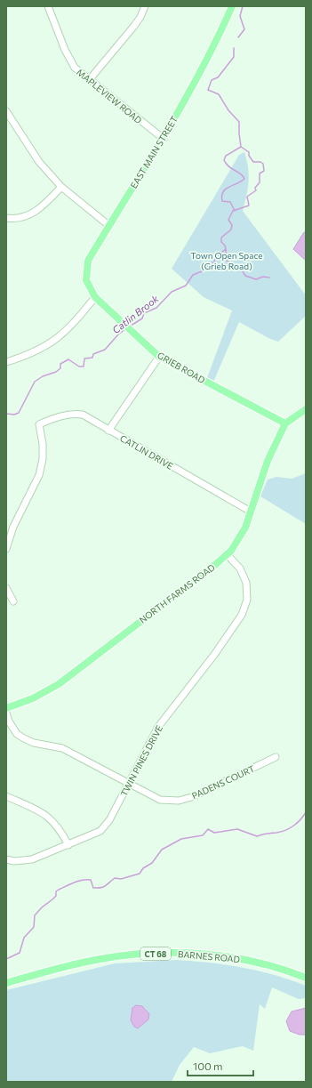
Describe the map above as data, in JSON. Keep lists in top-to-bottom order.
{
  "streets": {
    "main road": [
      "EAST MAIN STREET",
      "GRIEB ROAD",
      "NORTH FARMS ROAD",
      "CT 68",
      "BARNES ROAD"
    ],
    "street": [
      "MAPLEVIEW ROAD",
      "CATLIN DRIVE",
      "TWIN PINES DRIVE",
      "PADENS COURT"
    ]
  },
  "crossings": [
    ["MAPLEVIEW ROAD", "EAST MAIN STREET"],
    ["EAST MAIN STREET", "GRIEB ROAD"],
    ["GRIEB ROAD", "NORTH FARMS ROAD"],
    ["CATLIN DRIVE", "NORTH FARMS ROAD"],
    ["NORTH FARMS ROAD", "TWIN PINES DRIVE"],
    ["TWIN PINES DRIVE", "PADENS COURT"]
  ],
  "water": ["Catlin Brook"],
  "parks": ["Town Open Space (Grieb Road)"],
  "scale_bar": "100 m"
}
